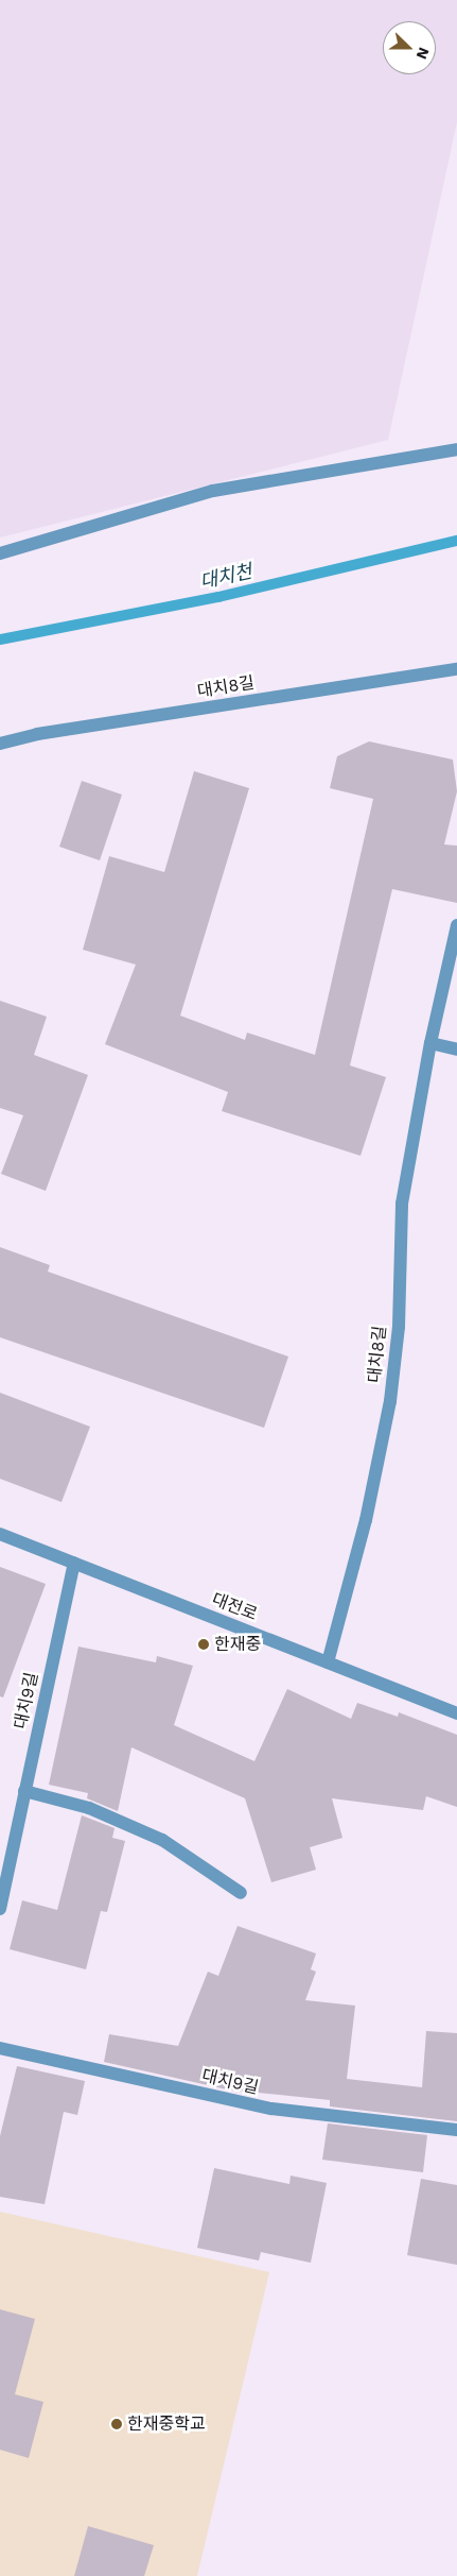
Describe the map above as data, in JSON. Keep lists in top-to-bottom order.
{
  "streets": {
    "street": ["대치8길", "대전로", "대치9길"]
  },
  "crossings": [
    ["대치8길", "대전로"],
    ["대전로", "대치9길"]
  ],
  "water": ["대치천"],
  "places": ["한재중", "한재중학교"],
  "north": "right"
}
